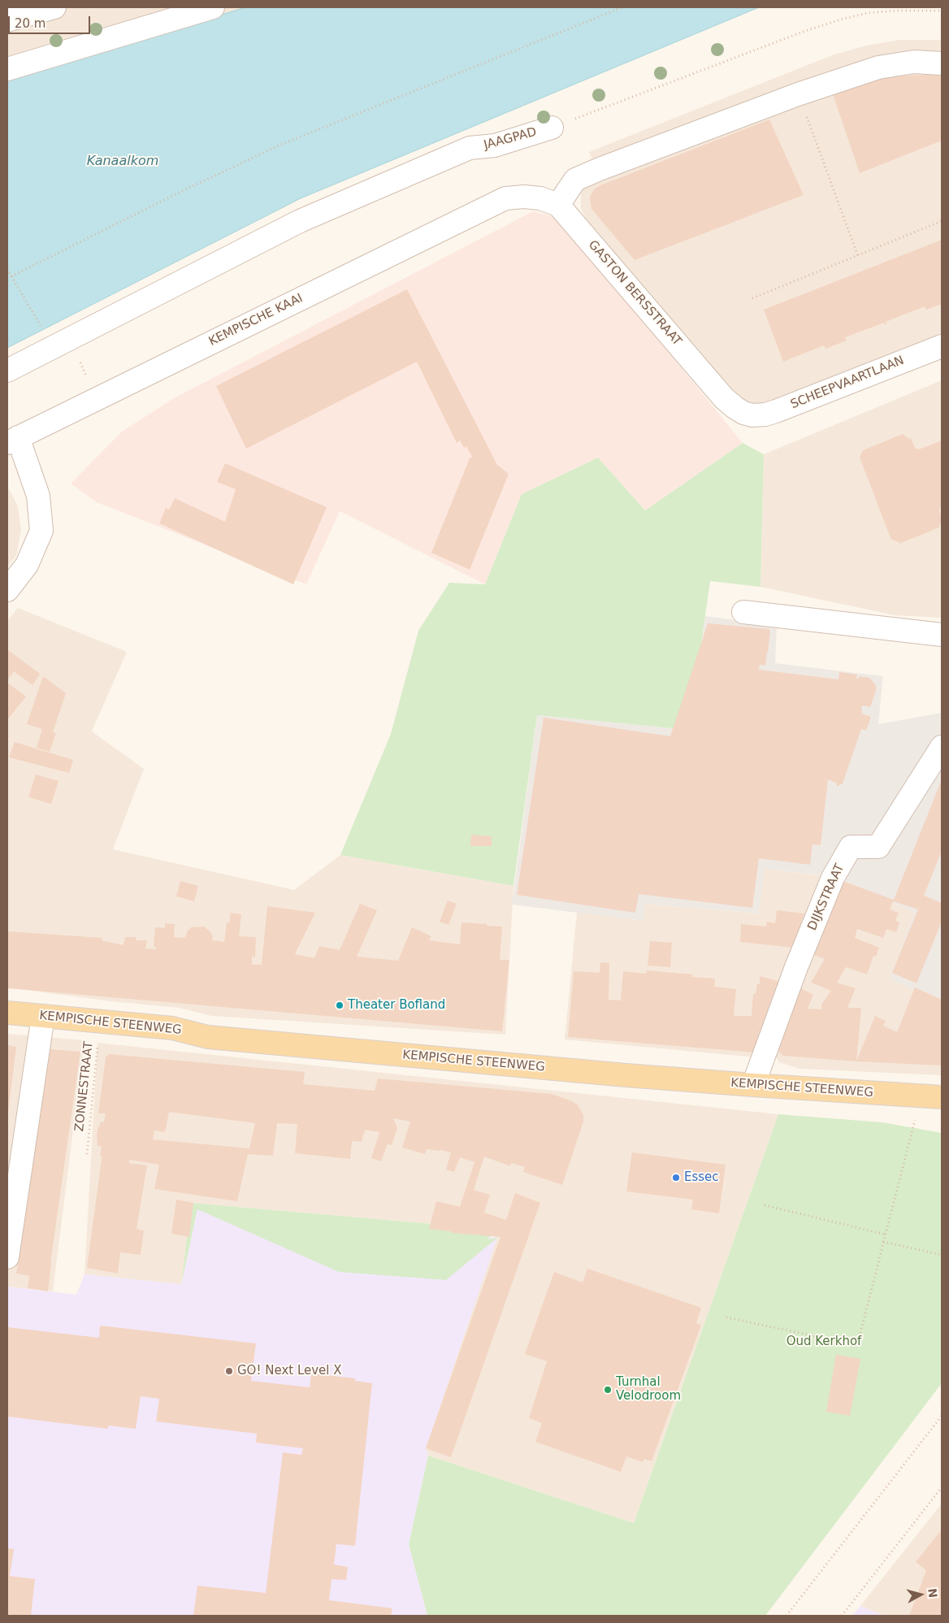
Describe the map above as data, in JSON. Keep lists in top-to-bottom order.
{
  "streets": {
    "main road": ["KEMPISCHE STEENWEG"],
    "street": [
      "JAAGPAD",
      "GASTON BERSSTRAAT",
      "KEMPISCHE KAAI",
      "SCHEEPVAARTLAAN",
      "DIJKSTRAAT"
    ],
    "path": ["ZONNESTRAAT"]
  },
  "crossings": [
    ["GASTON BERSSTRAAT", "KEMPISCHE KAAI"],
    ["GASTON BERSSTRAAT", "SCHEEPVAARTLAAN"],
    ["DIJKSTRAAT", "KEMPISCHE STEENWEG"],
    ["KEMPISCHE STEENWEG", "ZONNESTRAAT"]
  ],
  "water": ["Kanaalkom"],
  "parks": ["Oud Kerkhof"],
  "places": [
    "Theater Bofland",
    "Essec",
    "GO! Next Level X",
    "Turnhal Velodroom"
  ],
  "scale_bar": "20 m",
  "north": "right"
}
